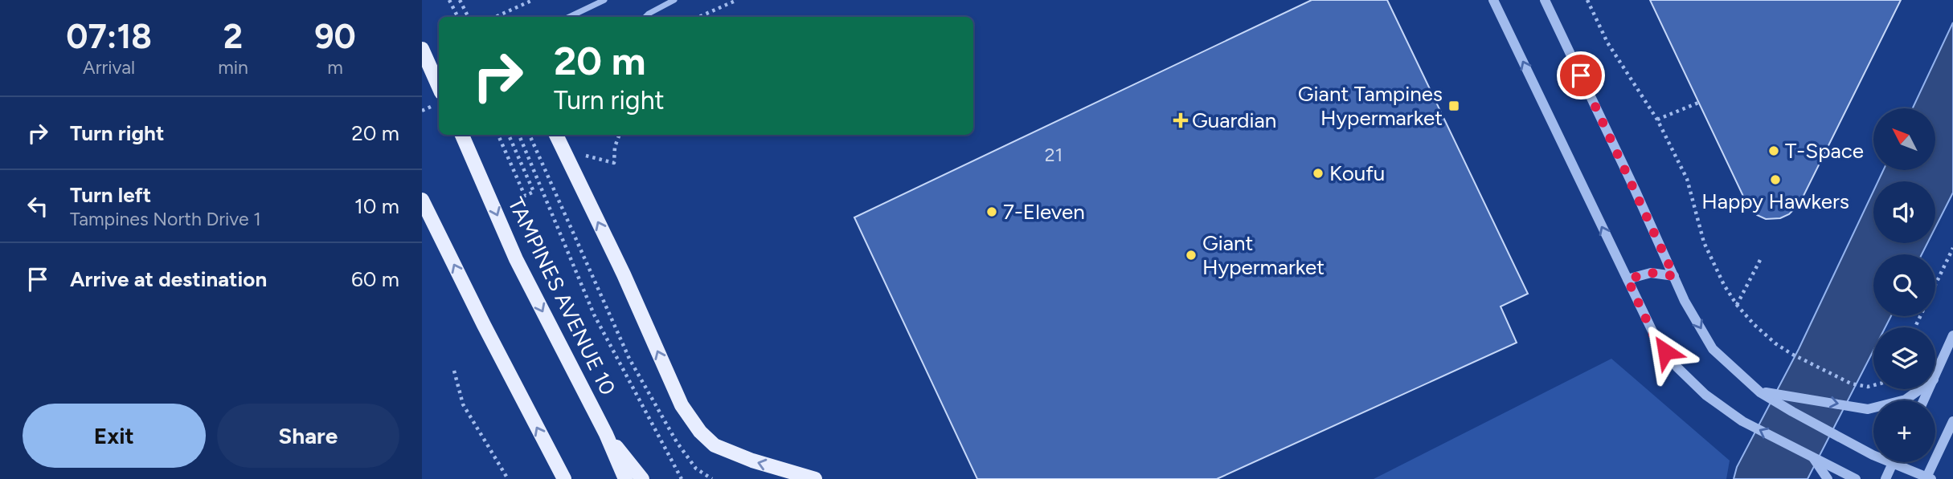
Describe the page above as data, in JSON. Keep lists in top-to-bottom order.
{
  "streets": {
    "main road": ["TAMPINES AVENUE 10"]
  },
  "places": {
    "transit": ["Giant Tampines Hypermarket"],
    "health": ["Guardian"],
    "other": [
      "T-Space",
      "Koufu",
      "Happy Hawkers",
      "7-Eleven",
      "Giant Hypermarket"
    ]
  },
  "house_numbers": ["21"],
  "north": "top left",
  "page": {
    "eta": [
      "07:18",
      "Arrival",
      "2",
      "min",
      "90",
      "m"
    ],
    "turn": ["20 m", "Turn right"],
    "list": [
      {
        "name": "Turn right",
        "value": "20 m"
      },
      {
        "name": "Turn left",
        "note": "Tampines North Drive 1",
        "value": "10 m"
      },
      {
        "name": "Arrive at destination",
        "value": "60 m"
      }
    ],
    "map_buttons": "+",
    "buttons": ["Exit", "Share"]
  }
}
